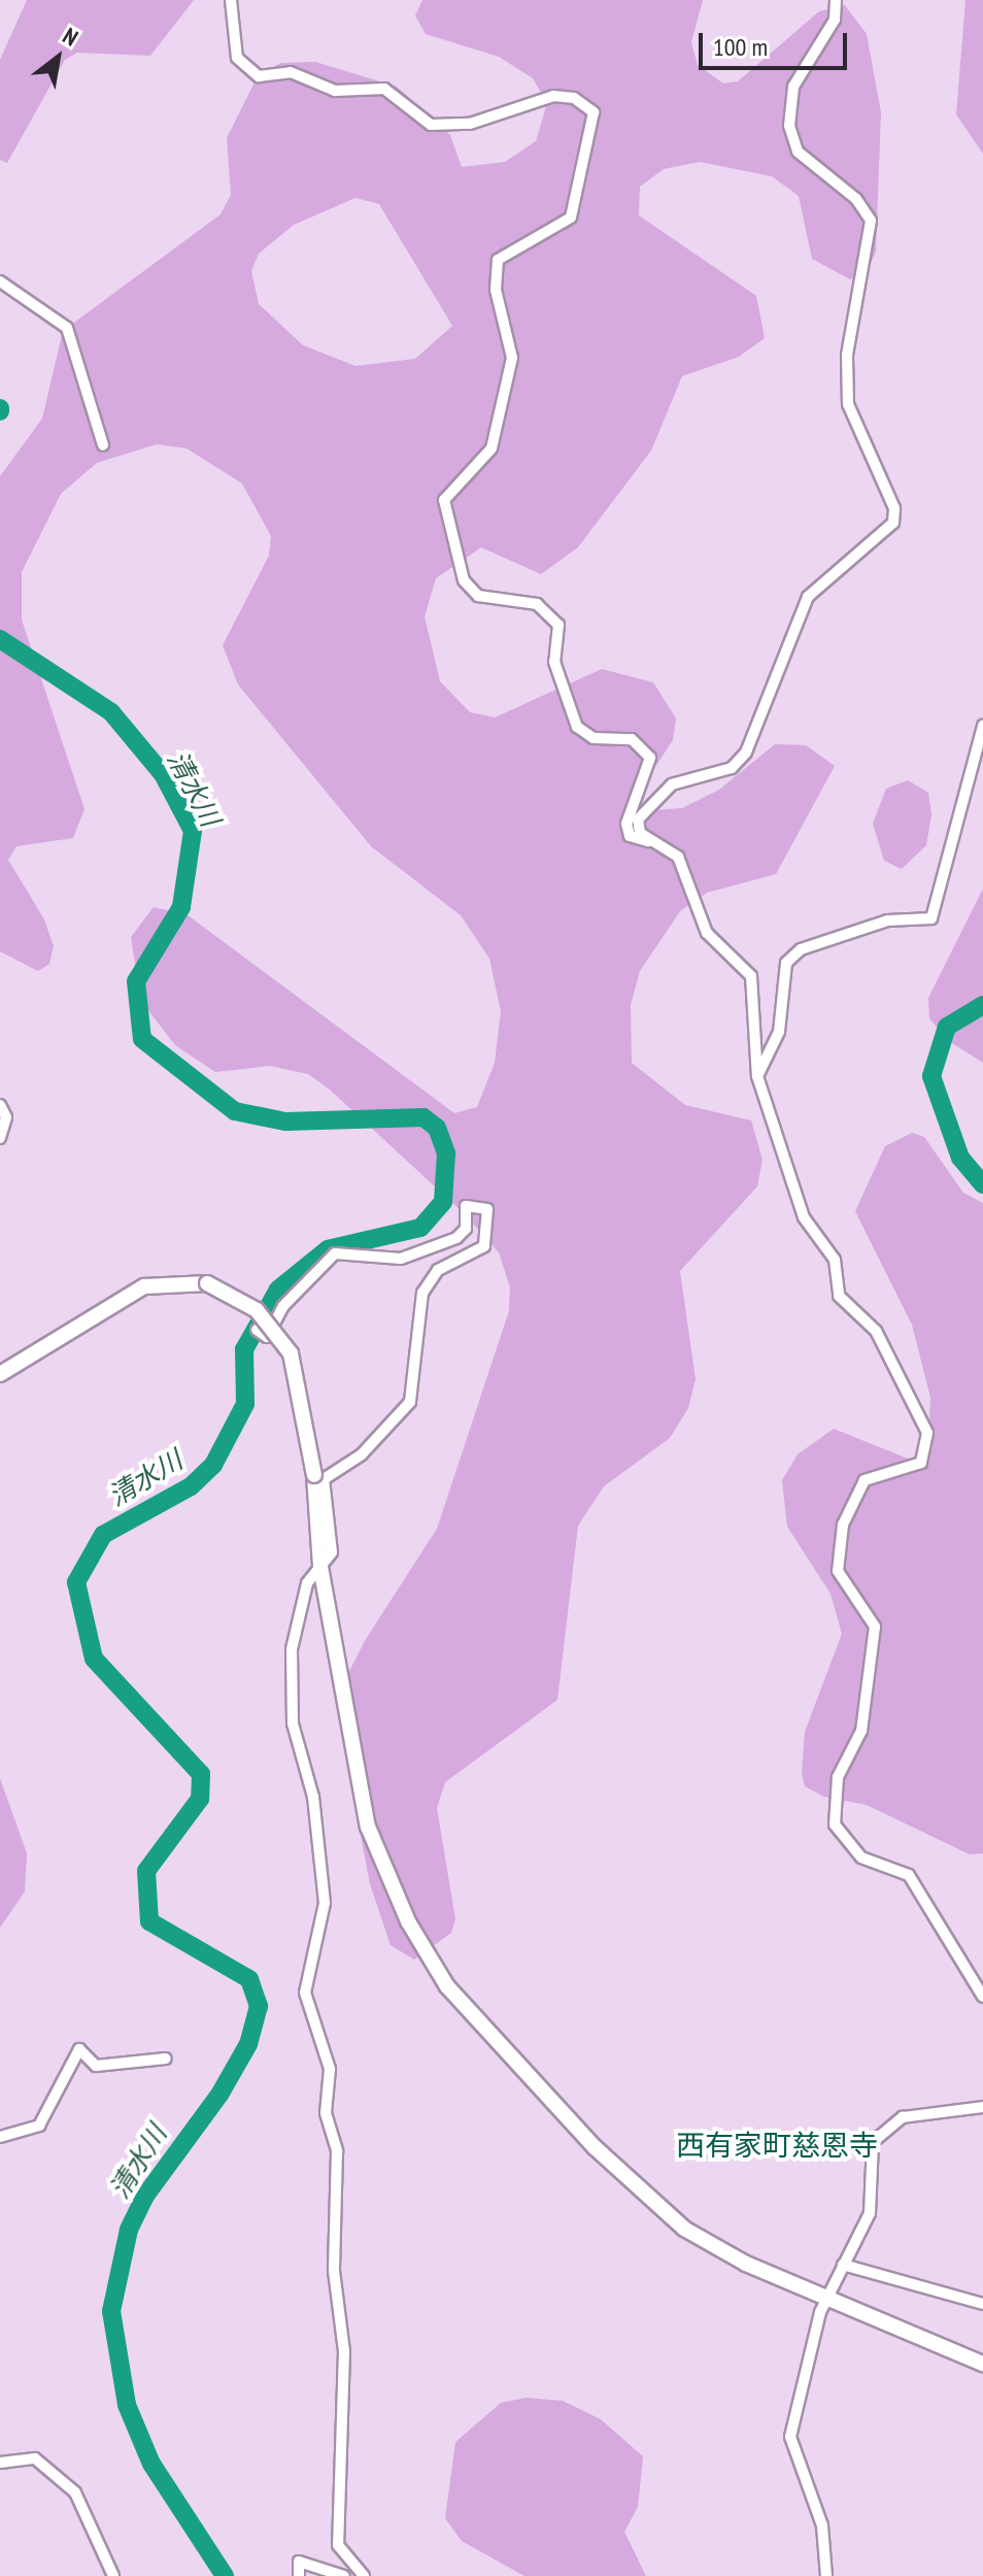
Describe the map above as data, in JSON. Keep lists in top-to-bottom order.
{
  "districts": ["西有家町慈恩寺"],
  "water": ["清水川"],
  "scale_bar": "100 m",
  "north": "top right"
}
